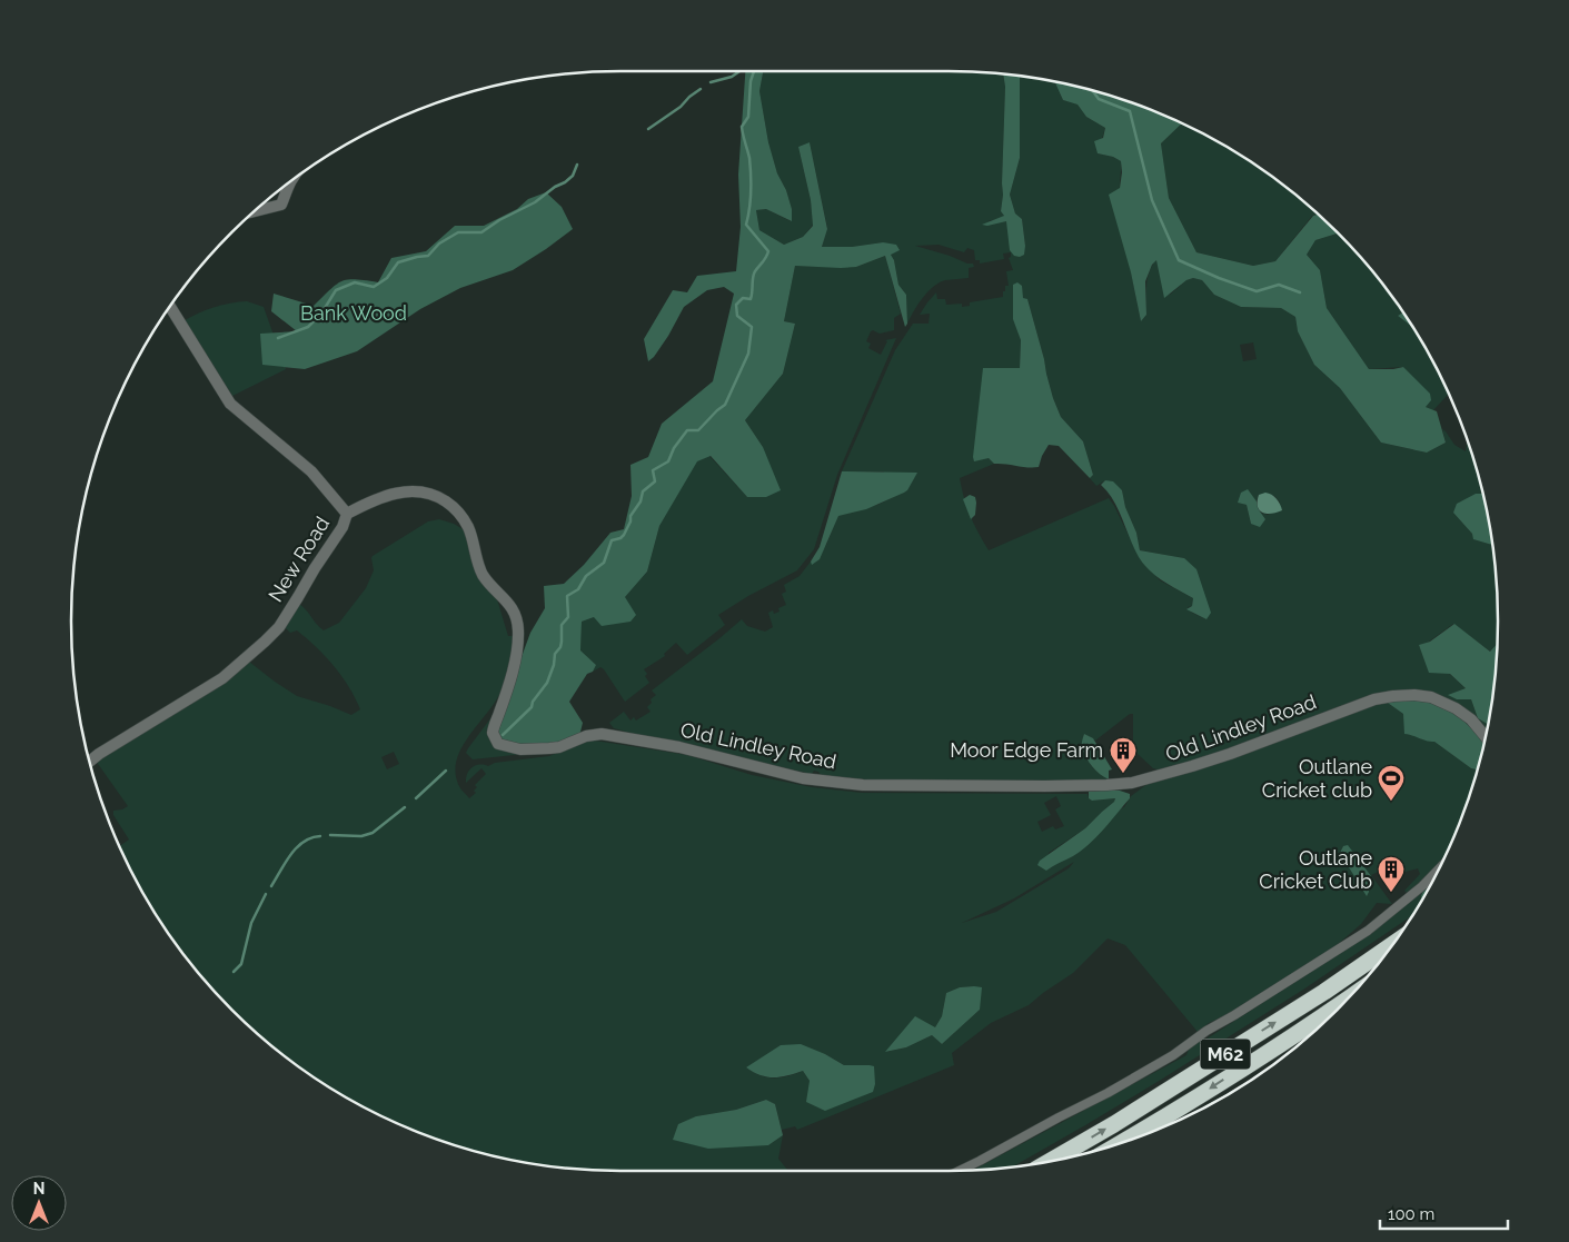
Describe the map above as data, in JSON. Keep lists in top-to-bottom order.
{
  "streets": {
    "highway": ["M62"],
    "street": ["New Road", "Old Lindley Road"]
  },
  "crossings": [
    ["New Road", "Old Lindley Road"]
  ],
  "parks": ["Bank Wood"],
  "places": {
    "building": ["Moor Edge Farm", "Outlane Cricket Club"],
    "sports": ["Outlane Cricket club"]
  },
  "scale_bar": "100 m",
  "north": "top"
}
